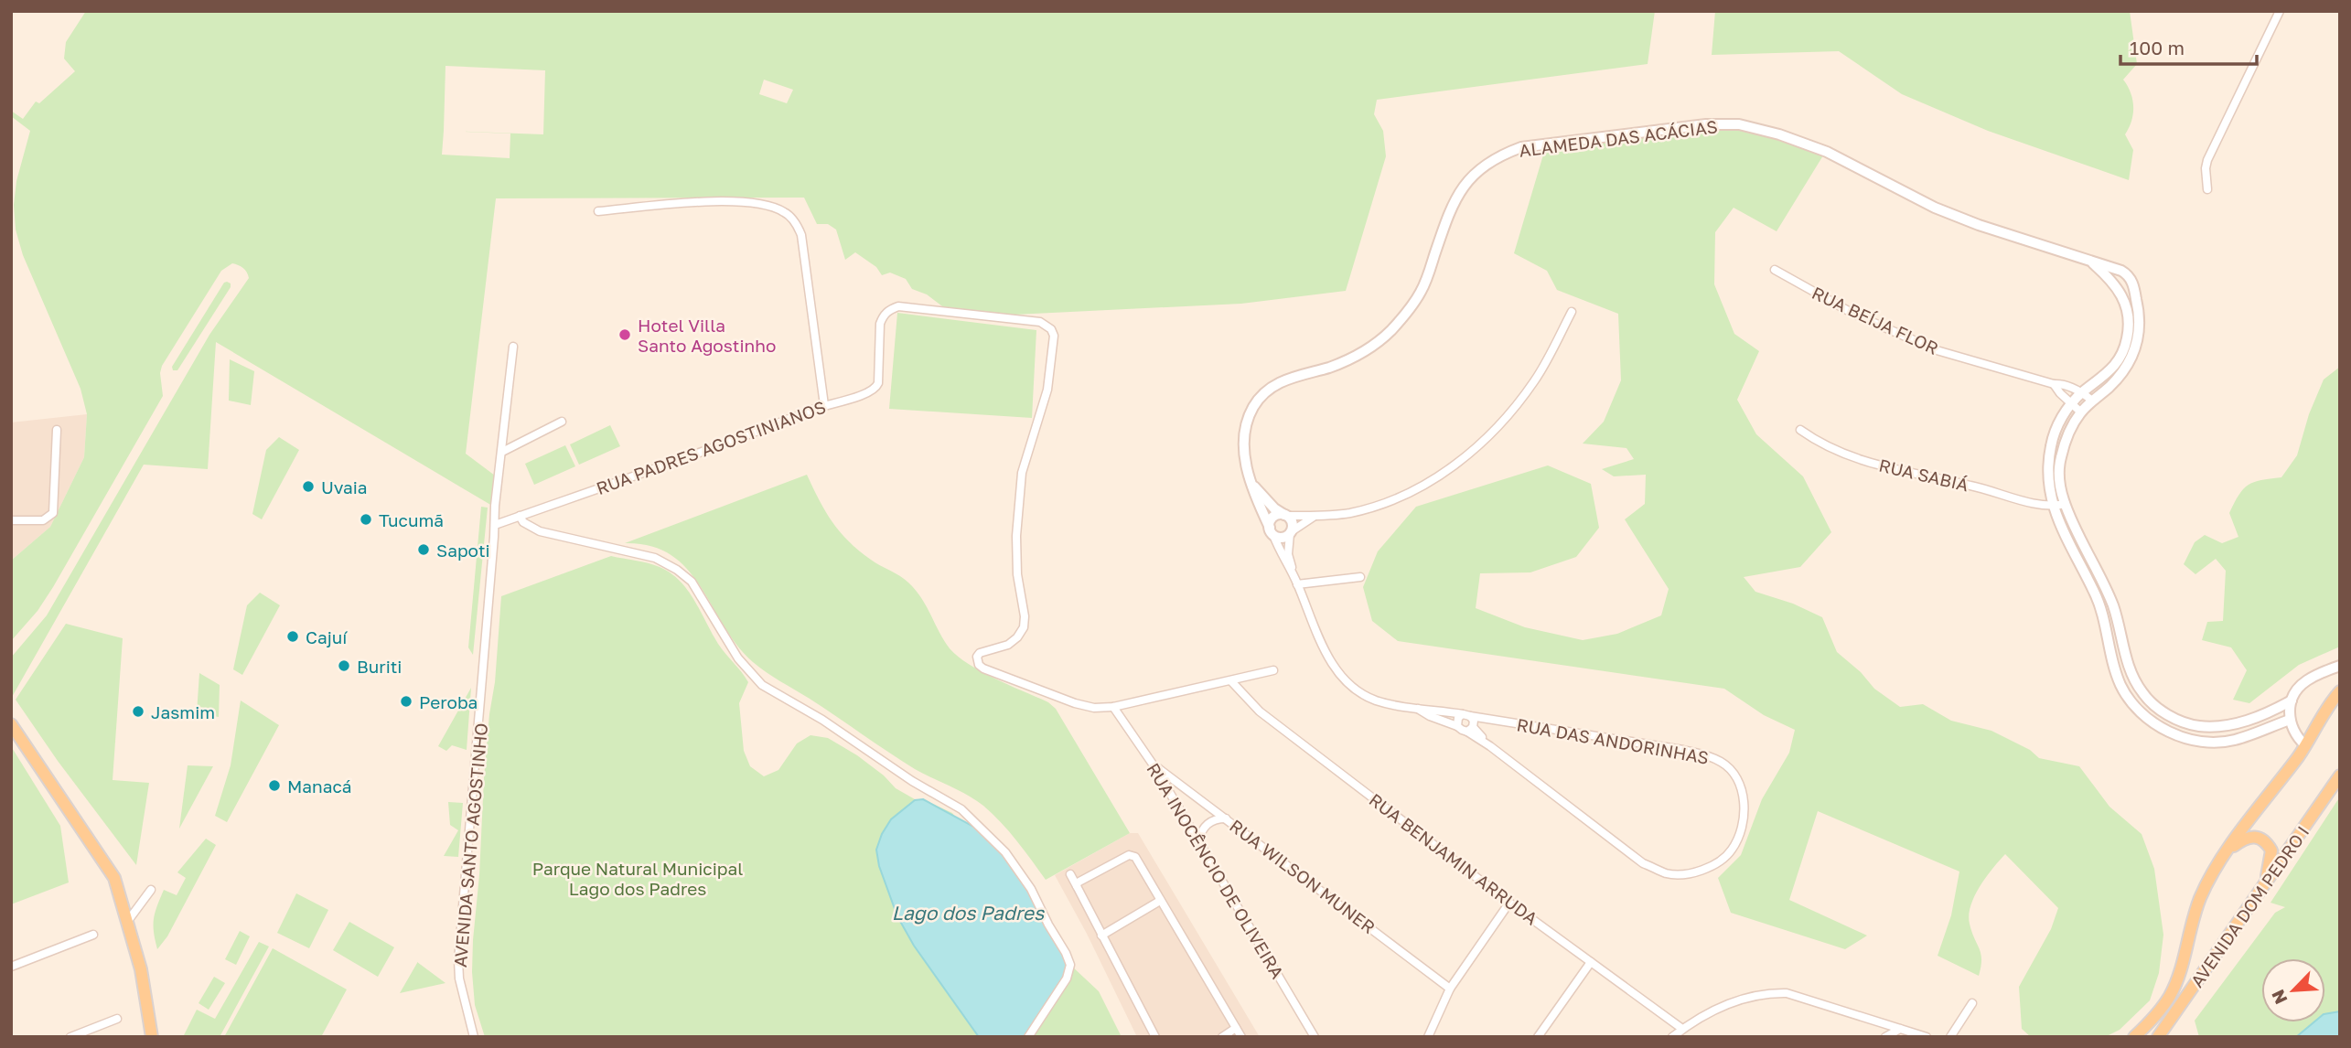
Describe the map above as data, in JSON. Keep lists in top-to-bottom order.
{
  "streets": {
    "main road": ["AVENIDA DOM PEDRO I"],
    "street": [
      "ALAMEDA DAS ACÁCIAS",
      "RUA BEÍJA FLOR",
      "RUA PADRES AGOSTINIANOS",
      "RUA SABIÁ",
      "RUA DAS ANDORINHAS",
      "AVENIDA SANTO AGOSTINHO",
      "RUA BENJAMIN ARRUDA",
      "RUA INOCÊNCIO DE OLIVEIRA",
      "RUA WILSON MUNER"
    ]
  },
  "crossings": [
    ["ALAMEDA DAS ACÁCIAS", "RUA DAS ANDORINHAS"],
    ["RUA PADRES AGOSTINIANOS", "AVENIDA SANTO AGOSTINHO"],
    ["RUA PADRES AGOSTINIANOS", "RUA INOCÊNCIO DE OLIVEIRA"],
    ["RUA INOCÊNCIO DE OLIVEIRA", "RUA WILSON MUNER"]
  ],
  "water": ["Lago dos Padres"],
  "parks": ["Parque Natural Municipal Lago dos Padres"],
  "places": [
    "Hotel Villa Santo Agostinho",
    "Uvaia",
    "Tucumã",
    "Sapoti",
    "Cajuí",
    "Buriti",
    "Peroba",
    "Jasmim",
    "Manacá"
  ],
  "scale_bar": "100 m",
  "north": "bottom left"
}
